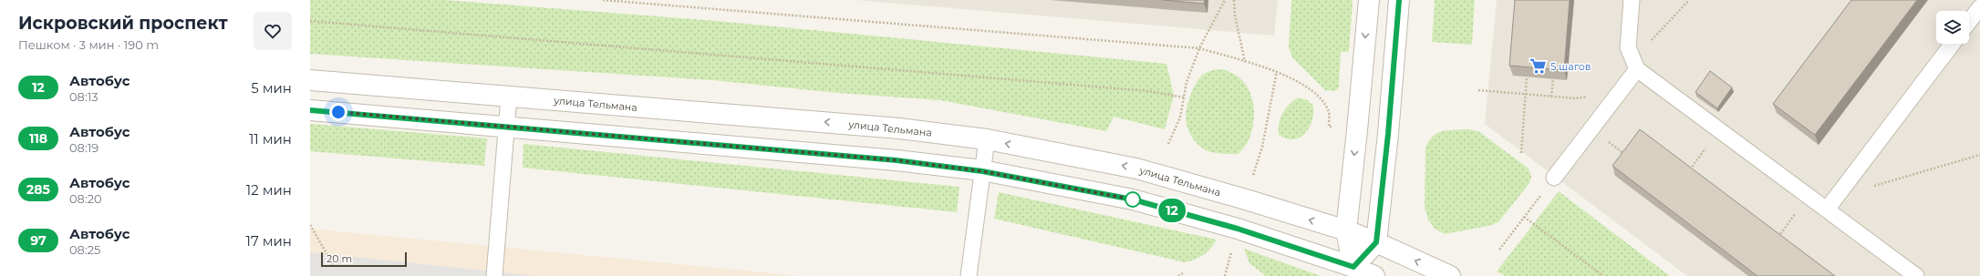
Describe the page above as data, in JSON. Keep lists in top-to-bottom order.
{
  "streets": {
    "street": ["улица Тельмана"]
  },
  "places": {
    "supermarket": ["5 шагов"]
  },
  "lines": ["bus line 12"],
  "scale_bar": "20 m",
  "page": {
    "heading": ["Искровский проспект", "Пешком · 3 мин · 190 m"],
    "on_map": "12",
    "list": [
      {
        "mark": "12",
        "name": "Автобус",
        "note": "08:13",
        "value": "5 мин"
      },
      {
        "mark": "118",
        "name": "Автобус",
        "note": "08:19",
        "value": "11 мин"
      },
      {
        "mark": "285",
        "name": "Автобус",
        "note": "08:20",
        "value": "12 мин"
      },
      {
        "mark": "97",
        "name": "Автобус",
        "note": "08:25",
        "value": "17 мин"
      }
    ],
    "scale": "20 m"
  }
}
